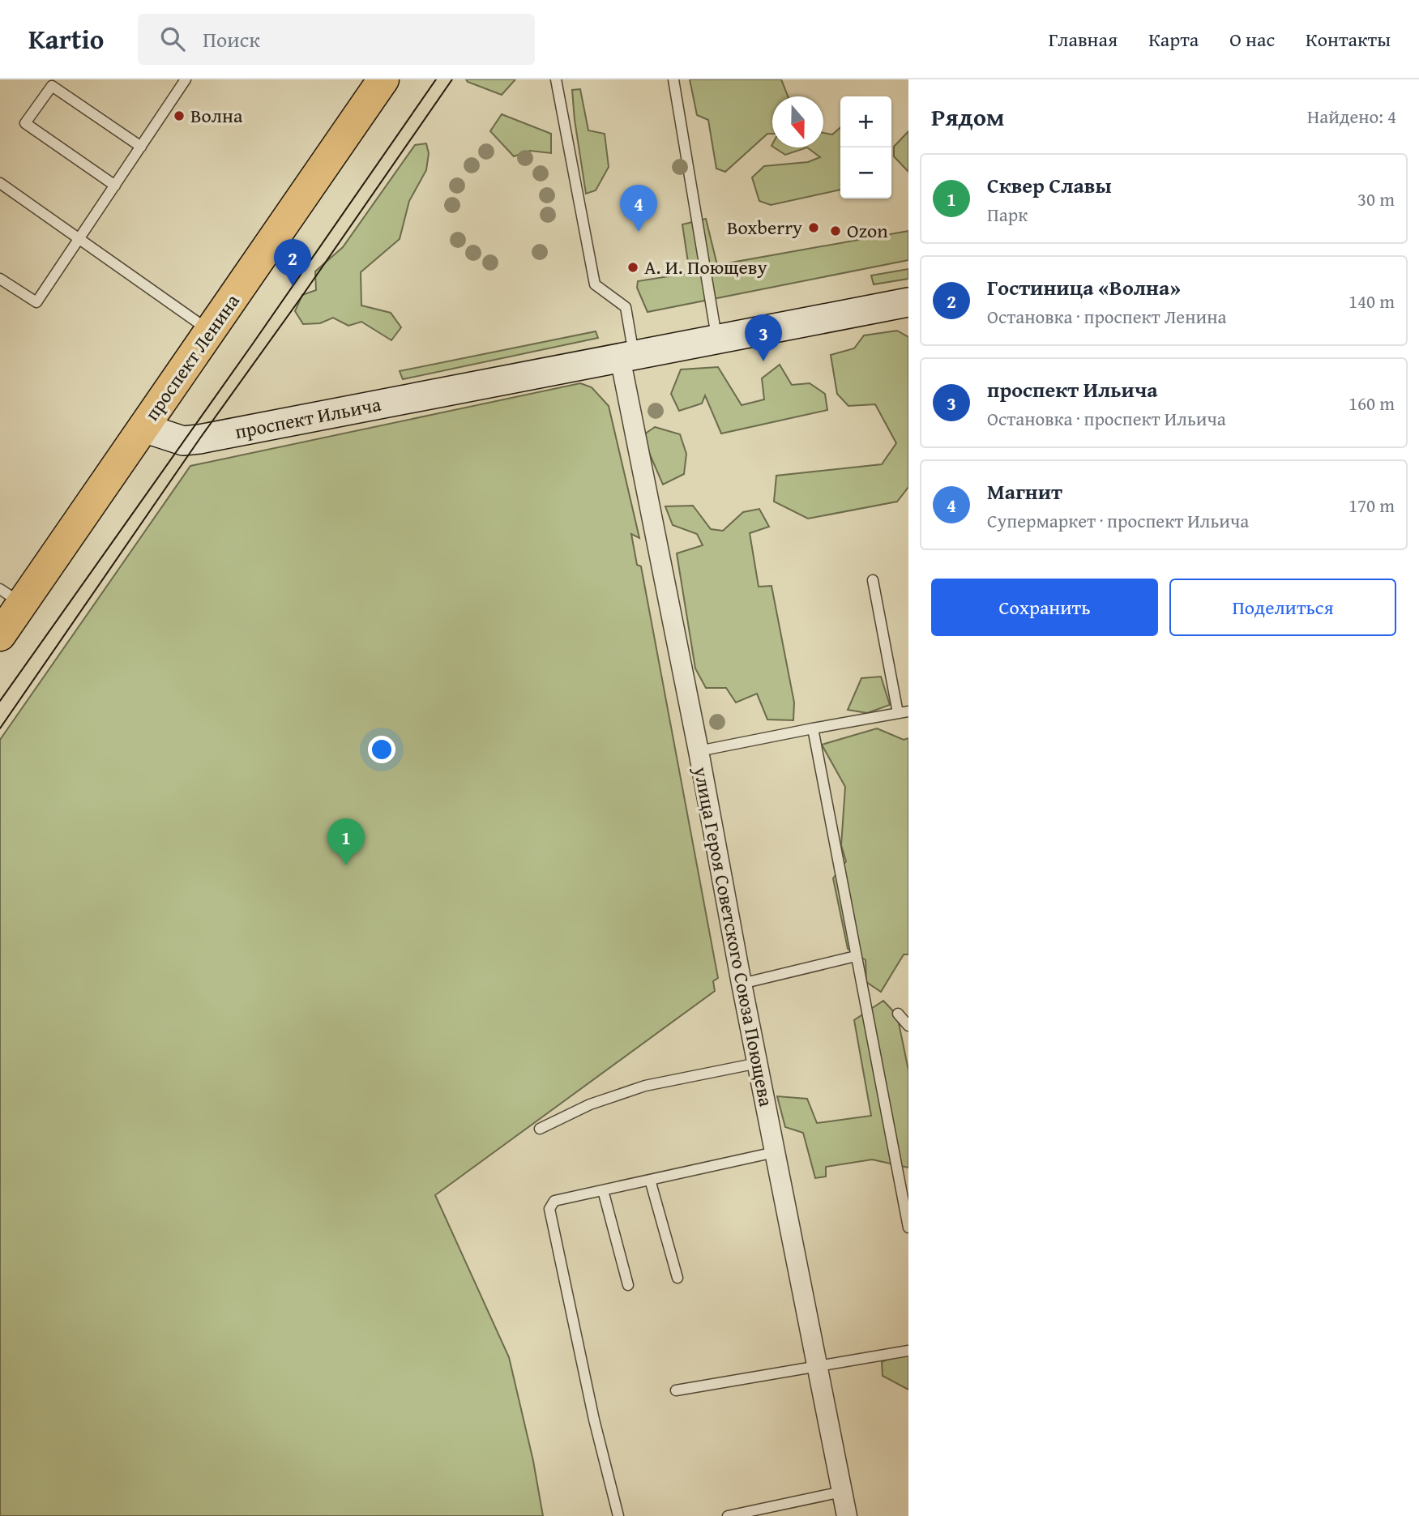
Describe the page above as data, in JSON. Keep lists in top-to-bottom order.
{
  "streets": {
    "main road": ["проспект Ленина", "проспект Ильича"],
    "street": ["улица Героя Советского Союза Поющева"]
  },
  "crossings": [
    ["проспект Ленина", "проспект Ильича"],
    ["проспект Ильича", "улица Героя Советского Союза Поющева"]
  ],
  "places": [
    "Волна",
    "Boxberry",
    "Ozon",
    "А. И. Поющеву"
  ],
  "north": "bottom",
  "page": {
    "header": "Kartio",
    "search": "Поиск",
    "nav": [
      "Главная",
      "Карта",
      "О нас",
      "Контакты"
    ],
    "heading": ["Рядом", "Найдено: 4"],
    "map_buttons": ["+", "−"],
    "list": [
      {
        "mark": "1",
        "name": "Сквер Славы",
        "note": "Парк",
        "value": "30 m"
      },
      {
        "mark": "2",
        "name": "Гостиница «Волна»",
        "note": "Остановка · проспект Ленина",
        "value": "140 m"
      },
      {
        "mark": "3",
        "name": "проспект Ильича",
        "note": "Остановка · проспект Ильича",
        "value": "160 m"
      },
      {
        "mark": "4",
        "name": "Магнит",
        "note": "Супермаркет · проспект Ильича",
        "value": "170 m"
      }
    ],
    "pins": [
      "4",
      "2",
      "3",
      "1"
    ],
    "buttons": ["Сохранить", "Поделиться"]
  }
}
